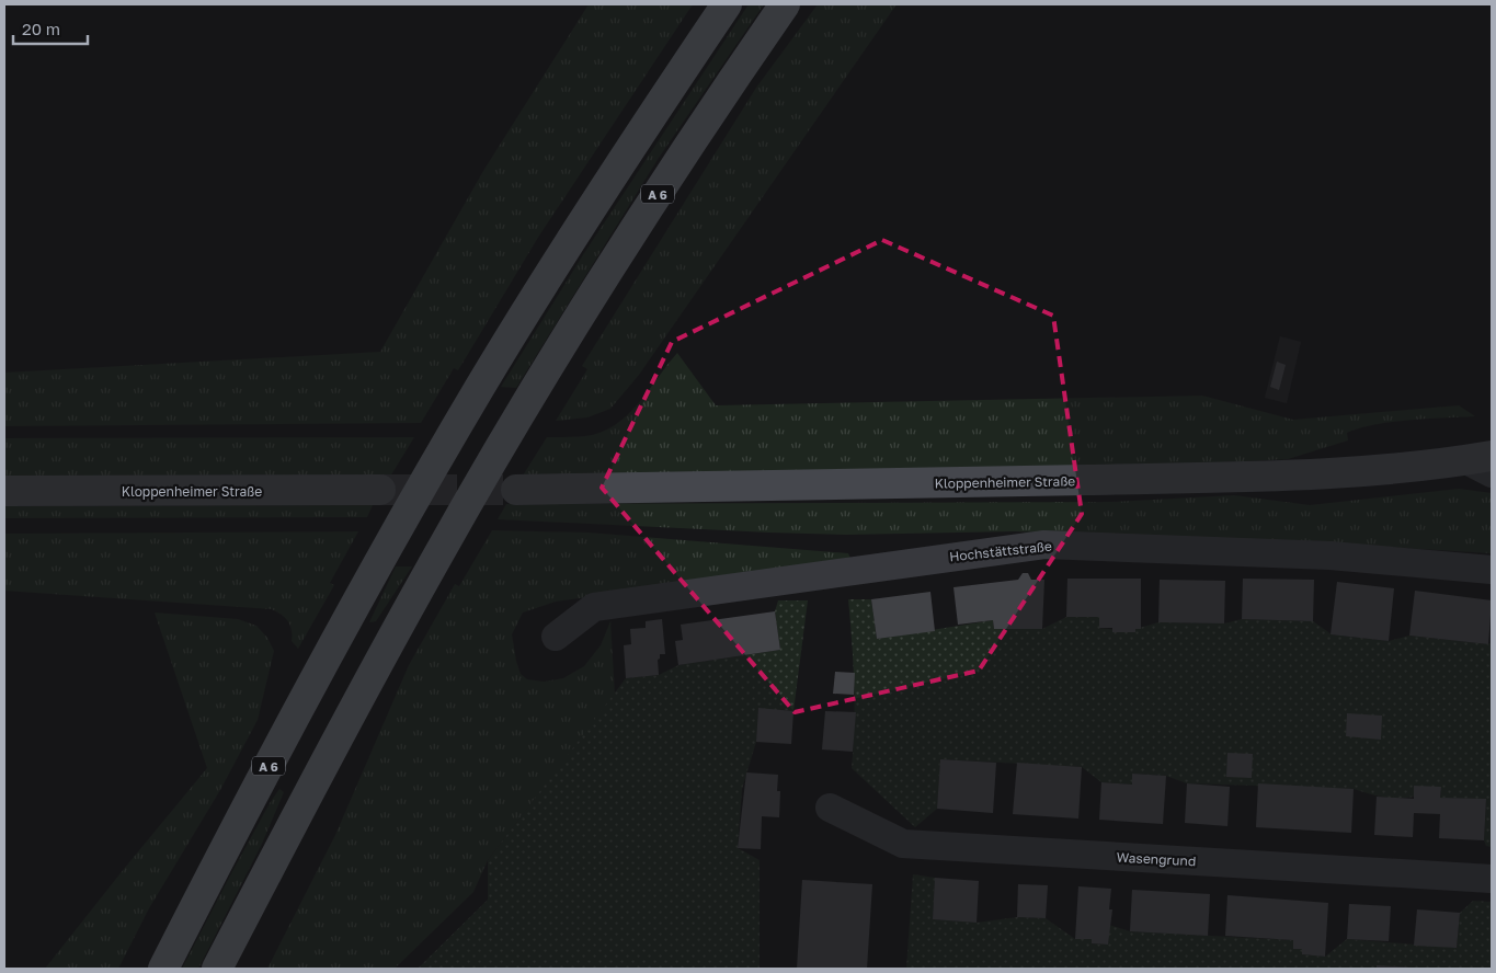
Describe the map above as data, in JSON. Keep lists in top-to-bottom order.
{
  "streets": {
    "highway": ["A 6"],
    "main road": ["Kloppenheimer Straße"],
    "street": ["Hochstättstraße", "Wasengrund"]
  },
  "scale_bar": "20 m"
}
